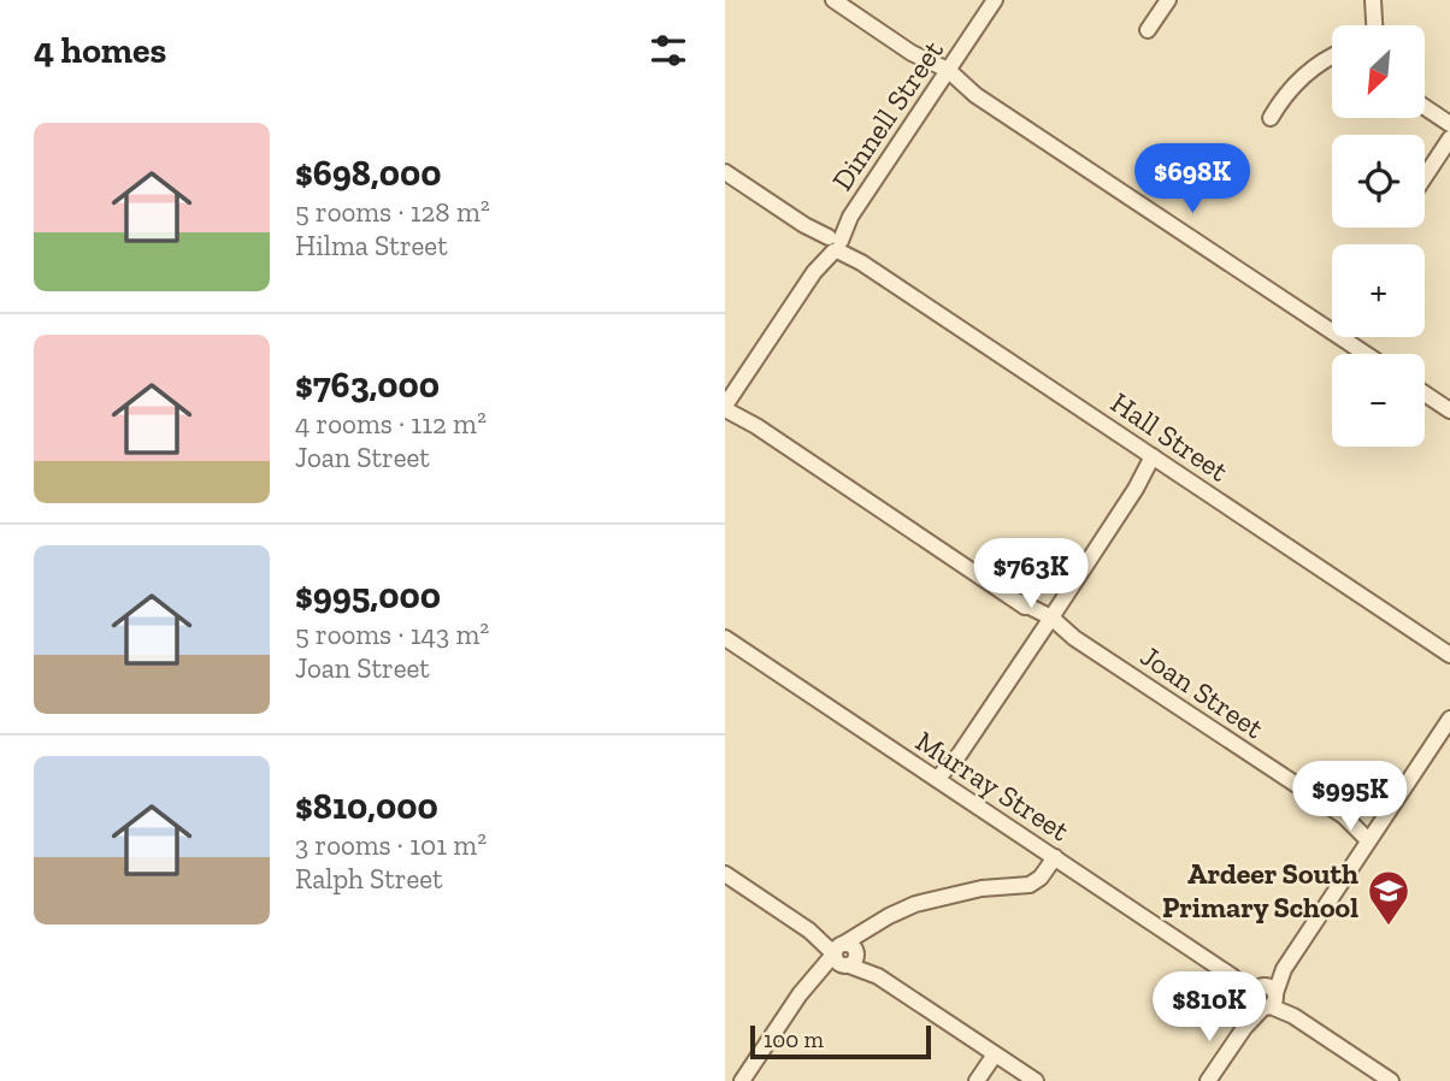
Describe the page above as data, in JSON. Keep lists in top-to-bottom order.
{
  "streets": {
    "street": [
      "Dinnell Street",
      "Hall Street",
      "Joan Street",
      "Murray Street"
    ]
  },
  "crossings": [
    ["Dinnell Street", "Hall Street"],
    ["Dinnell Street", "Joan Street"]
  ],
  "places": {
    "school or university": ["Ardeer South Primary School"]
  },
  "scale_bar": "100 m",
  "north": "bottom left",
  "page": {
    "heading": "4 homes",
    "map_buttons": ["+", "−"],
    "list": [
      {
        "name": "$698,000",
        "note": "5 rooms · 128 m² · Hilma Street"
      },
      {
        "name": "$763,000",
        "note": "4 rooms · 112 m² · Joan Street"
      },
      {
        "name": "$995,000",
        "note": "5 rooms · 143 m² · Joan Street"
      },
      {
        "name": "$810,000",
        "note": "3 rooms · 101 m² · Ralph Street"
      }
    ],
    "price": [
      "$698K",
      "$763K",
      "$995K",
      "$810K"
    ],
    "scale": "100 m"
  }
}
